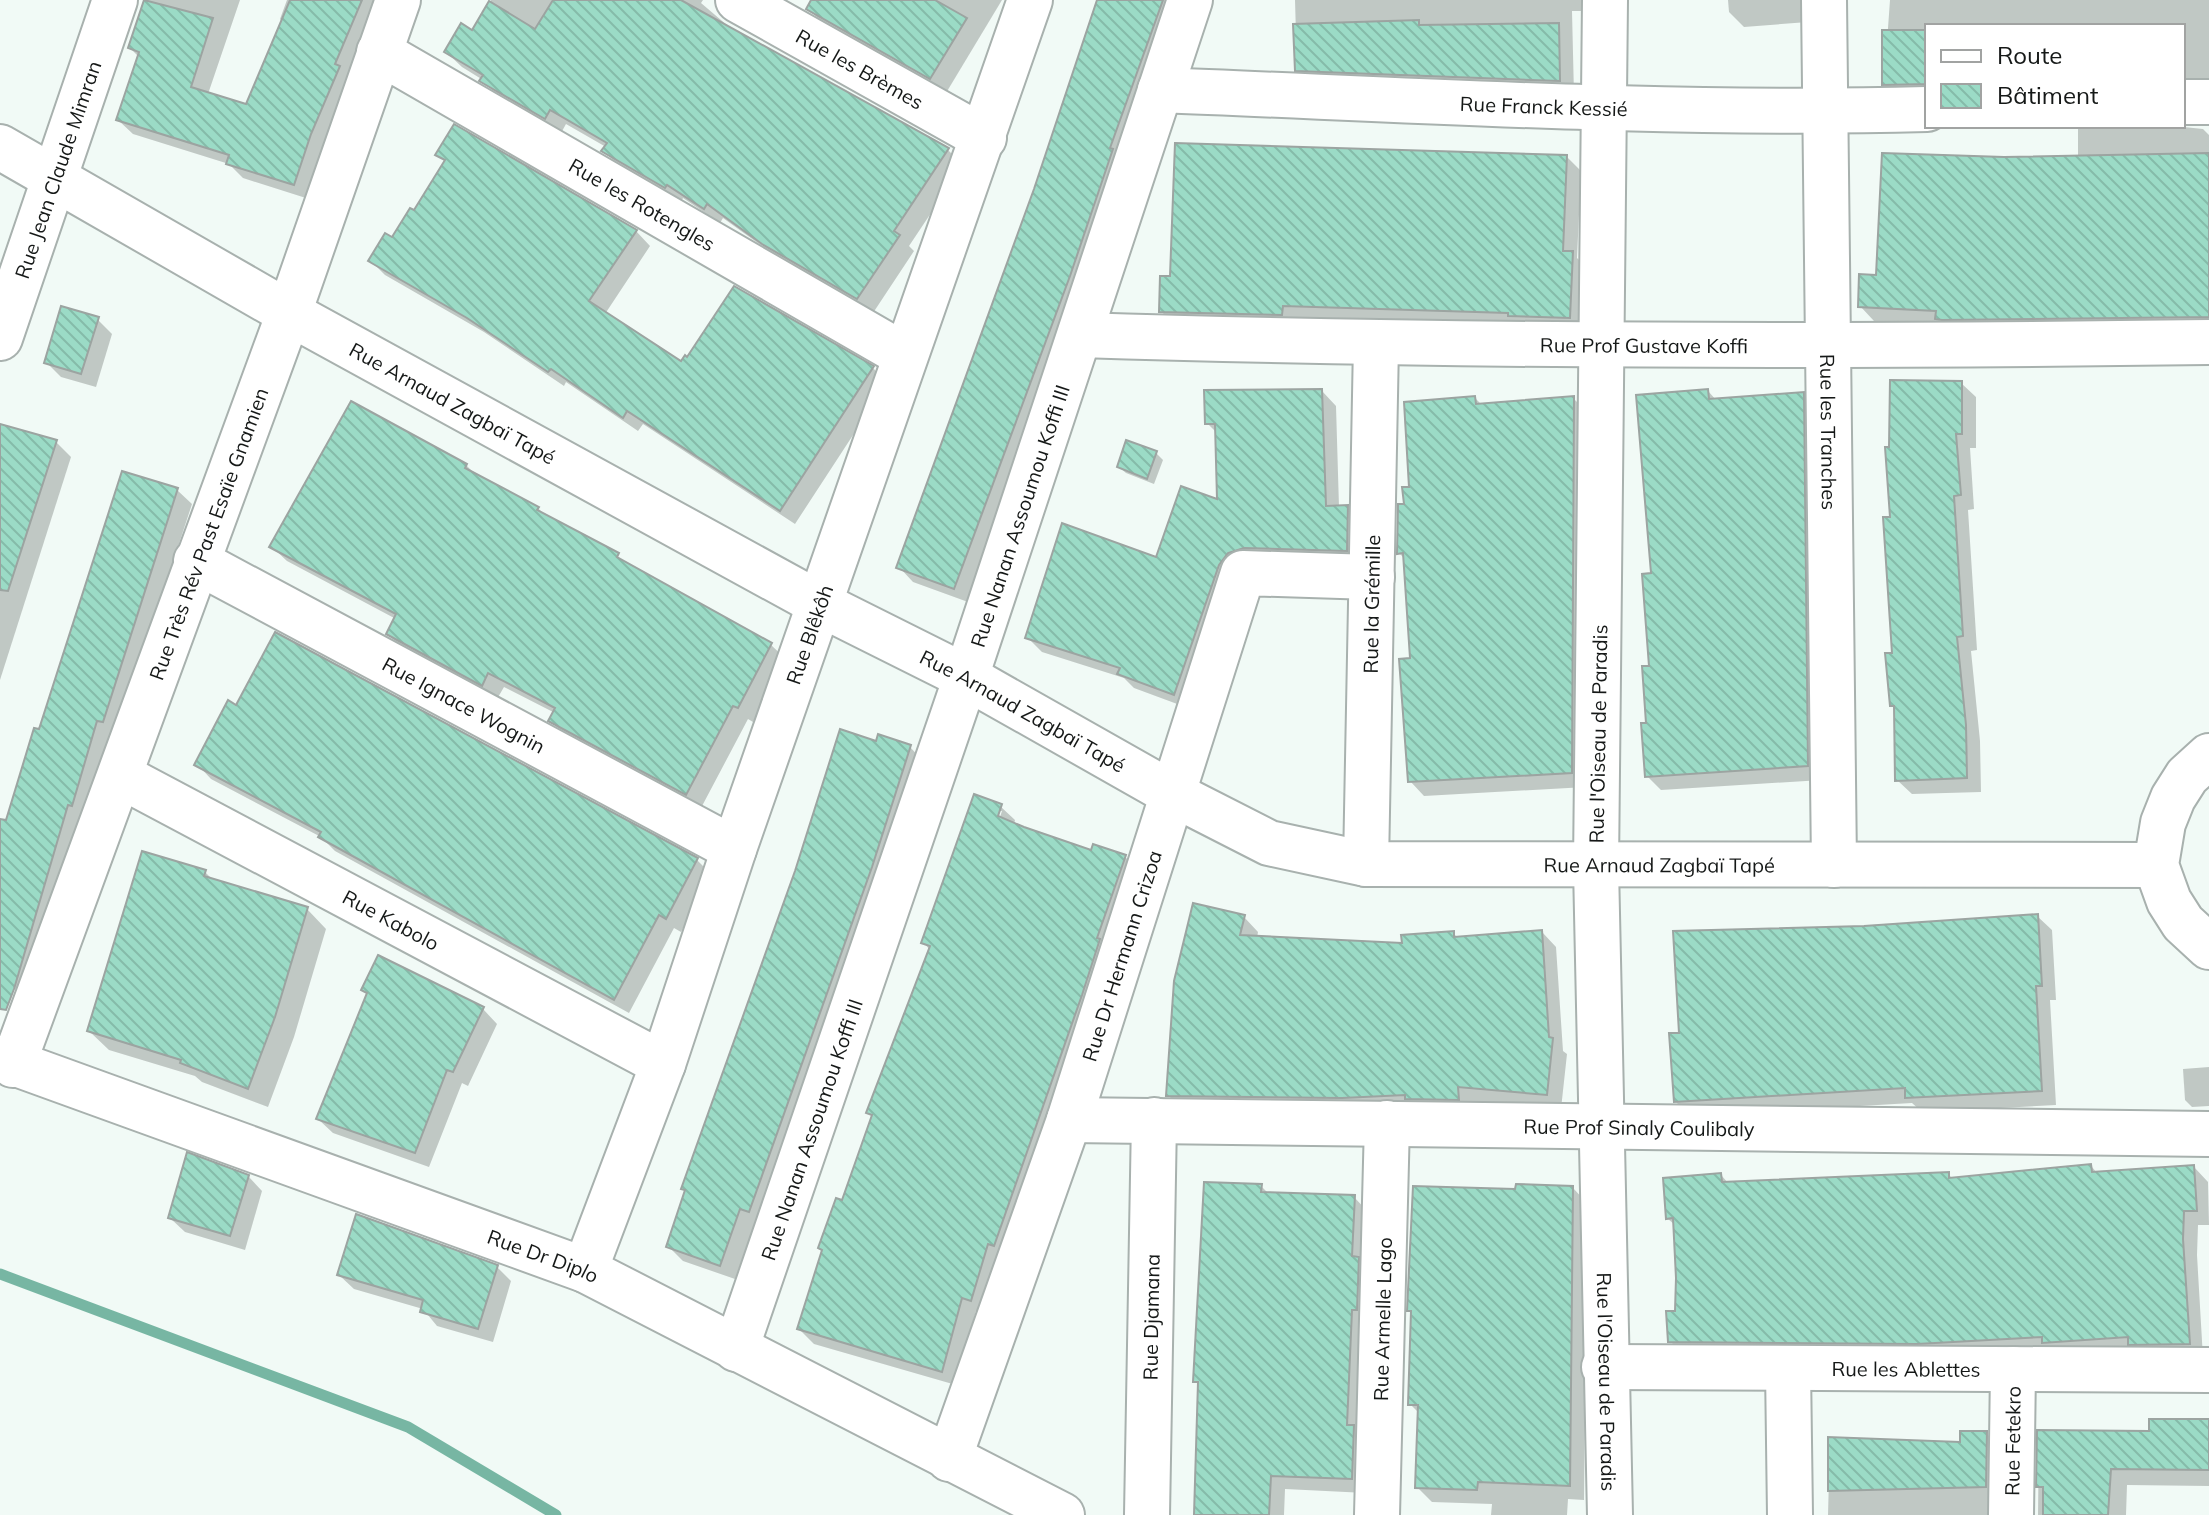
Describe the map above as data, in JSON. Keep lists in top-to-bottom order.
{
  "streets": {
    "street": [
      "Rue les Brèmes",
      "Rue Franck Kessié",
      "Rue Jean Claude Mimran",
      "Rue les Rotengles",
      "Rue Prof Gustave Koffi",
      "Rue Arnaud Zagbaï Tapé",
      "Rue les Tranches",
      "Rue Nanan Assoumou Koffi III",
      "Rue Très Rév Past Esaïe Gnamien",
      "Rue la Grémille",
      "Rue Blêkôh",
      "Rue Ignace Wognin",
      "Rue l'Oiseau de Paradis",
      "Rue Kabolo",
      "Rue Dr Hermann Crizoa",
      "Rue Prof Sinaly Coulibaly",
      "Rue Dr Diplo",
      "Rue Djamana",
      "Rue Armelle Lago",
      "Rue les Ablettes",
      "Rue Fetekro"
    ]
  },
  "crossings": [
    ["Rue les Brèmes", "Rue Blêkôh"],
    ["Rue Franck Kessié", "Rue les Tranches"],
    ["Rue Franck Kessié", "Rue Nanan Assoumou Koffi III"],
    ["Rue Franck Kessié", "Rue l'Oiseau de Paradis"],
    ["Rue Jean Claude Mimran", "Rue Arnaud Zagbaï Tapé"],
    ["Rue les Rotengles", "Rue Très Rév Past Esaïe Gnamien"],
    ["Rue les Rotengles", "Rue Blêkôh"],
    ["Rue Prof Gustave Koffi", "Rue les Tranches"],
    ["Rue Prof Gustave Koffi", "Rue Nanan Assoumou Koffi III"],
    ["Rue Prof Gustave Koffi", "Rue la Grémille"],
    ["Rue Prof Gustave Koffi", "Rue l'Oiseau de Paradis"],
    ["Rue Arnaud Zagbaï Tapé", "Rue les Tranches"],
    ["Rue Arnaud Zagbaï Tapé", "Rue Nanan Assoumou Koffi III"],
    ["Rue Arnaud Zagbaï Tapé", "Rue Très Rév Past Esaïe Gnamien"],
    ["Rue Arnaud Zagbaï Tapé", "Rue la Grémille"],
    ["Rue Arnaud Zagbaï Tapé", "Rue Blêkôh"],
    ["Rue Arnaud Zagbaï Tapé", "Rue l'Oiseau de Paradis"],
    ["Rue Arnaud Zagbaï Tapé", "Rue Dr Hermann Crizoa"],
    ["Rue Nanan Assoumou Koffi III", "Rue Dr Diplo"],
    ["Rue Très Rév Past Esaïe Gnamien", "Rue Ignace Wognin"],
    ["Rue Très Rév Past Esaïe Gnamien", "Rue Kabolo"],
    ["Rue Très Rév Past Esaïe Gnamien", "Rue Dr Diplo"],
    ["Rue la Grémille", "Rue Dr Hermann Crizoa"],
    ["Rue Blêkôh", "Rue Ignace Wognin"],
    ["Rue Blêkôh", "Rue Kabolo"],
    ["Rue Blêkôh", "Rue Dr Diplo"],
    ["Rue l'Oiseau de Paradis", "Rue Prof Sinaly Coulibaly"],
    ["Rue l'Oiseau de Paradis", "Rue les Ablettes"],
    ["Rue Dr Hermann Crizoa", "Rue Prof Sinaly Coulibaly"],
    ["Rue Dr Hermann Crizoa", "Rue Dr Diplo"],
    ["Rue Prof Sinaly Coulibaly", "Rue Djamana"],
    ["Rue Prof Sinaly Coulibaly", "Rue Armelle Lago"],
    ["Rue les Ablettes", "Rue Fetekro"]
  ],
  "legend": ["Route", "Bâtiment"]
}
